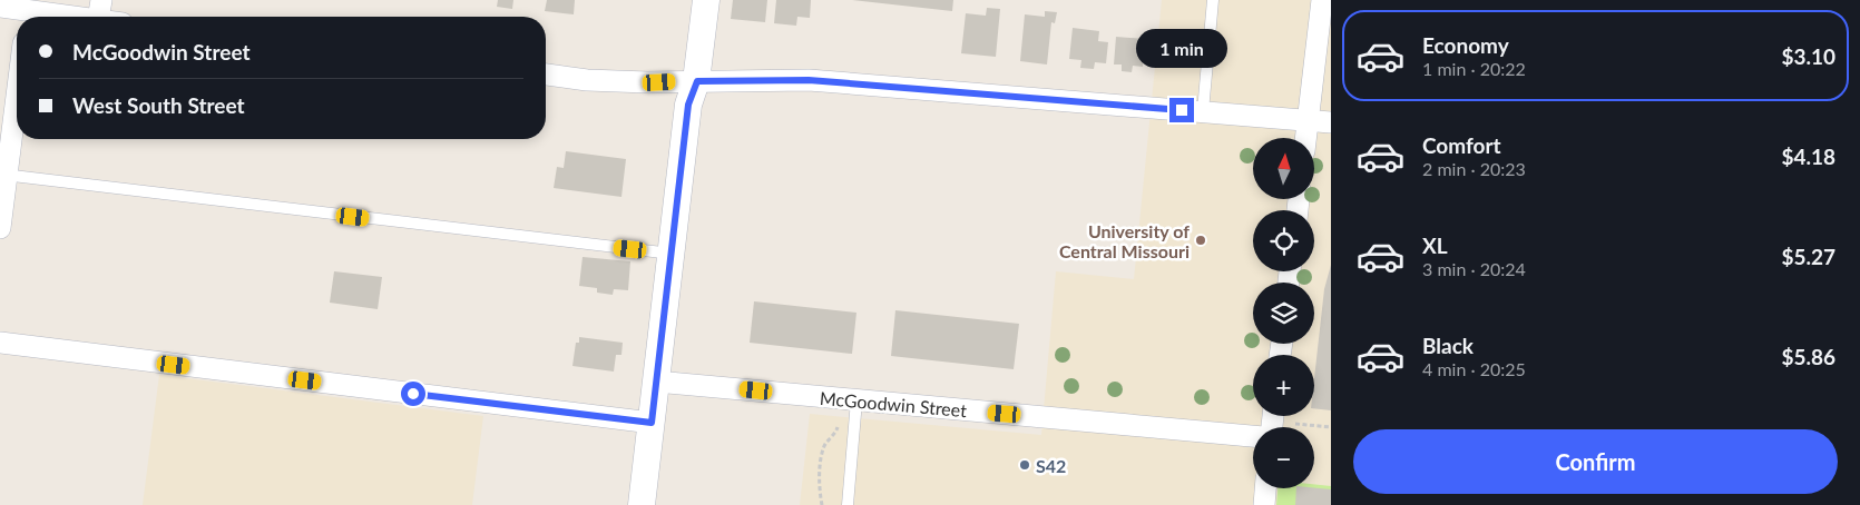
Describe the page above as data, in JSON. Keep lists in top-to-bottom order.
{
  "streets": {
    "street": ["McGoodwin Street"]
  },
  "places": ["University of Central Missouri", "S42"],
  "north": "top",
  "page": {
    "list": [
      {
        "name": "Economy",
        "note": "1 min · 20:22",
        "value": "$3.10"
      },
      {
        "name": "Comfort",
        "note": "2 min · 20:23",
        "value": "$4.18"
      },
      {
        "name": "XL",
        "note": "3 min · 20:24",
        "value": "$5.27"
      },
      {
        "name": "Black",
        "note": "4 min · 20:25",
        "value": "$5.86"
      }
    ],
    "banner": ["McGoodwin Street", "West South Street"],
    "bubble": "1 min",
    "map_buttons": ["+", "−"],
    "buttons": "Confirm"
  }
}
